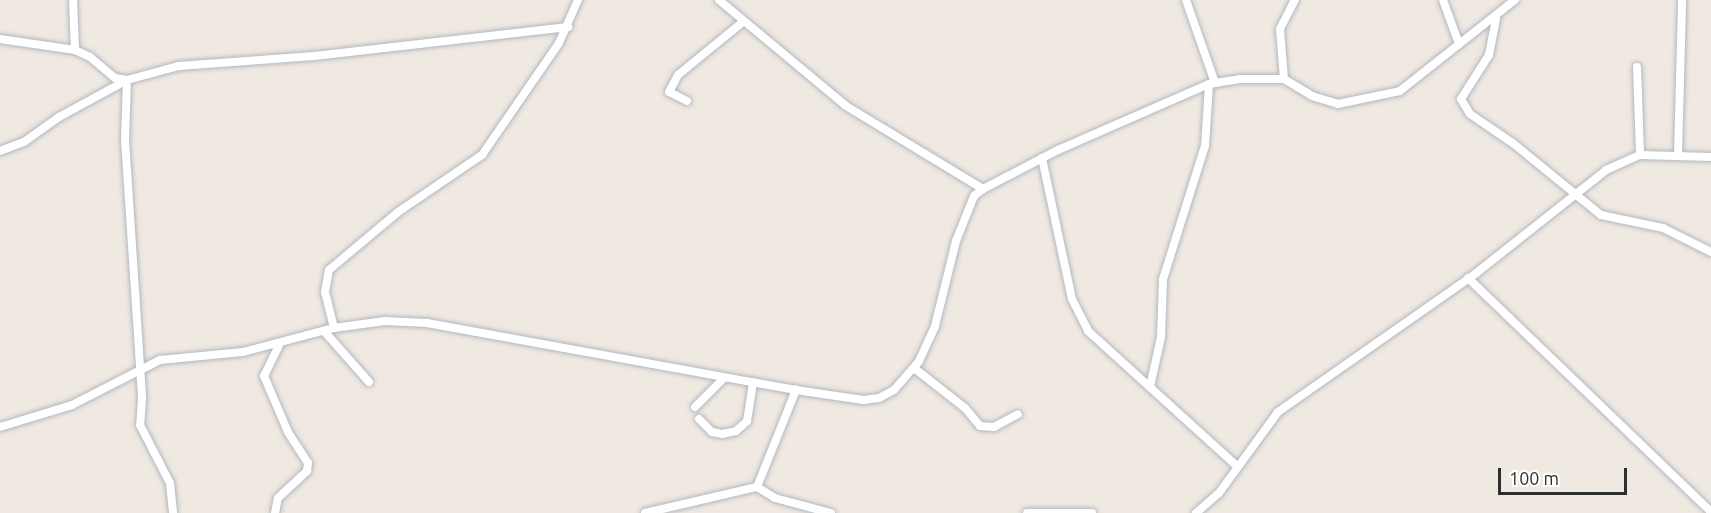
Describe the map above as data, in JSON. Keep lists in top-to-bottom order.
{
  "scale_bar": "100 m"
}
